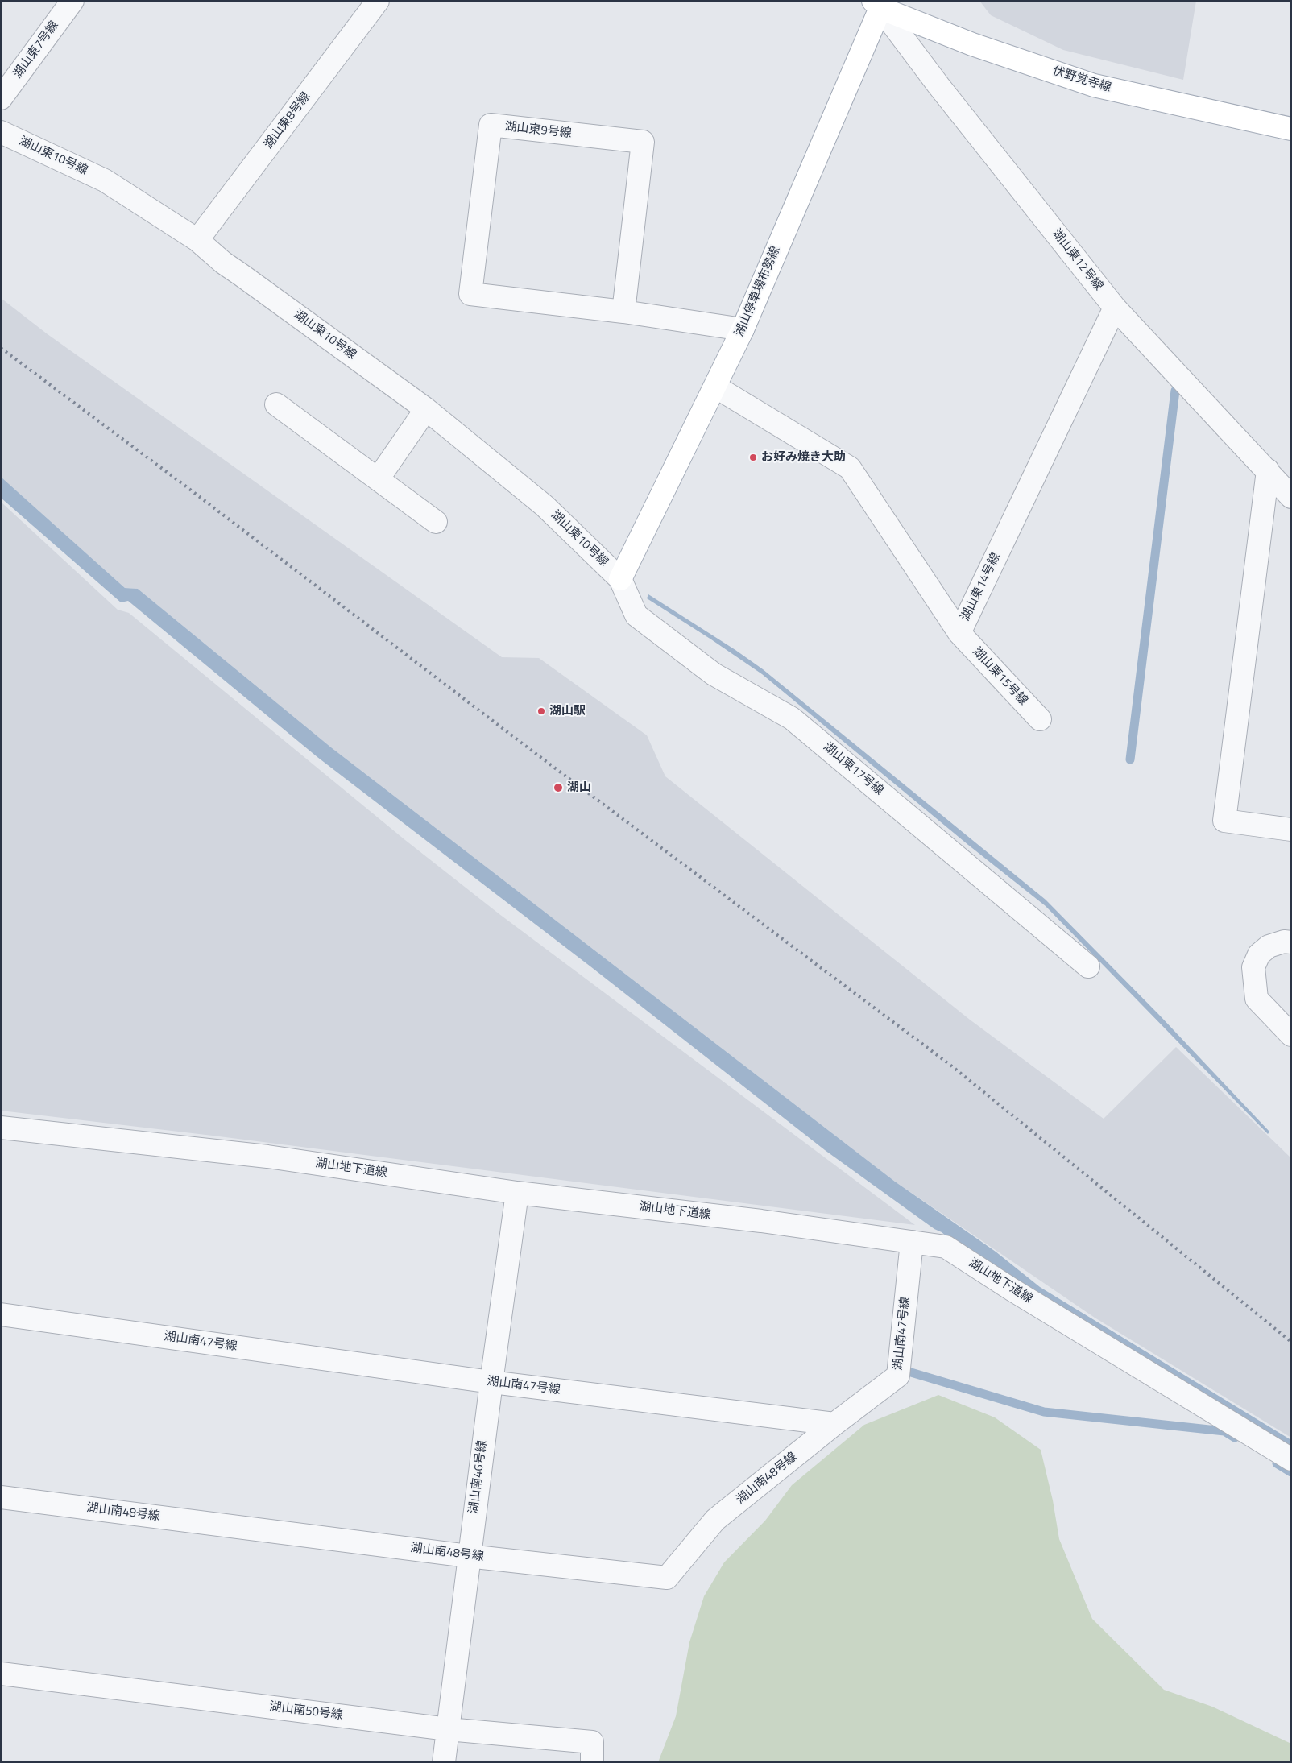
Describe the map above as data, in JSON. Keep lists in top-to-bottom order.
{
  "streets": {
    "main road": ["伏野覚寺線", "湖山停車場布勢線"],
    "street": [
      "湖山東7号線",
      "湖山東8号線",
      "湖山東9号線",
      "湖山東10号線",
      "湖山東12号線",
      "湖山東14号線",
      "湖山東15号線",
      "湖山東17号線",
      "湖山地下道線",
      "湖山南47号線",
      "湖山南46号線",
      "湖山南48号線",
      "湖山南50号線"
    ]
  },
  "crossings": [
    ["伏野覚寺線", "湖山東12号線"],
    ["伏野覚寺線", "湖山停車場布勢線"],
    ["湖山東8号線", "湖山東10号線"],
    ["湖山東9号線", "湖山停車場布勢線"],
    ["湖山東10号線", "湖山停車場布勢線"],
    ["湖山東10号線", "湖山東17号線"],
    ["湖山東12号線", "湖山停車場布勢線"],
    ["湖山東12号線", "湖山東14号線"],
    ["湖山停車場布勢線", "湖山東14号線"],
    ["湖山停車場布勢線", "湖山東17号線"],
    ["湖山東14号線", "湖山東15号線"],
    ["湖山地下道線", "湖山南47号線"],
    ["湖山地下道線", "湖山南46号線"],
    ["湖山南47号線", "湖山南46号線"],
    ["湖山南47号線", "湖山南48号線"],
    ["湖山南46号線", "湖山南48号線"],
    ["湖山南46号線", "湖山南50号線"]
  ],
  "places": ["お好み焼き大助", "湖山駅", "湖山"]
}
